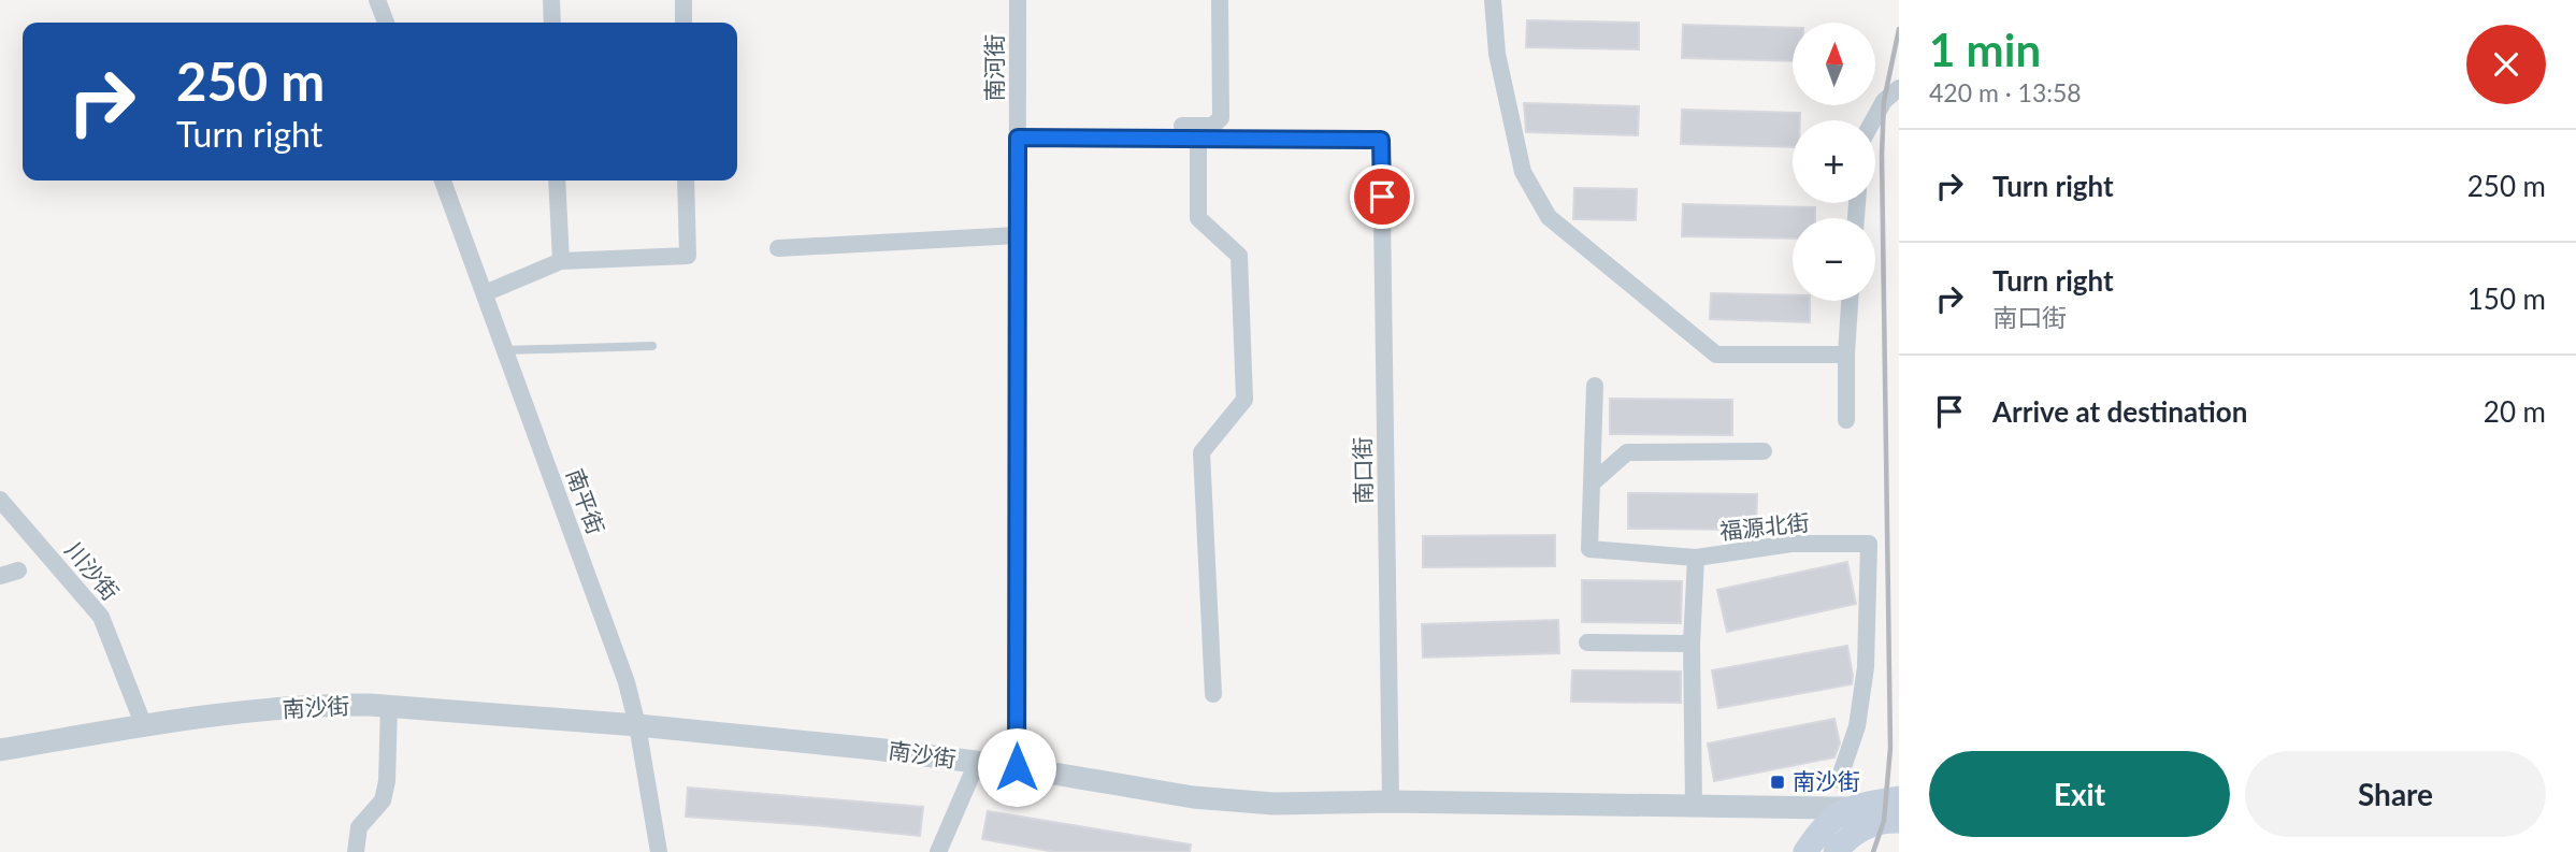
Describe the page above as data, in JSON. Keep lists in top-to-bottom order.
{
  "streets": {
    "street": [
      "南河街",
      "南口街",
      "南平街",
      "福源北街",
      "川沙街",
      "南沙街"
    ]
  },
  "crossings": [
    ["南河街", "南沙街"],
    ["南口街", "南沙街"],
    ["南平街", "南沙街"],
    ["川沙街", "南沙街"]
  ],
  "places": {
    "transit": ["南沙街"]
  },
  "north": "top",
  "page": {
    "heading": ["1 min", "420 m · 13:58"],
    "map_buttons": ["+", "−"],
    "turn": ["250 m", "Turn right"],
    "list": [
      {
        "name": "Turn right",
        "value": "250 m"
      },
      {
        "name": "Turn right",
        "note": "南口街",
        "value": "150 m"
      },
      {
        "name": "Arrive at destination",
        "value": "20 m"
      }
    ],
    "buttons": ["Exit", "Share"]
  }
}
